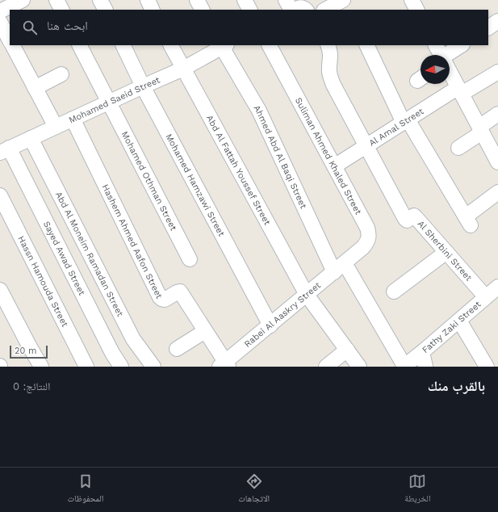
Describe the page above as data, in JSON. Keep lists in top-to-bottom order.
{
  "streets": {
    "street": [
      "Mohamed Saeid Street",
      "Al Amal Street",
      "Suliman Ahmed Khaled Street",
      "Ahmed Abd Al Baqi Street",
      "Abd Al Fattah Youssef Street",
      "Mohamed Othman Street",
      "Mohamed Hamzawi Street",
      "Hashem Ahmed Aafon Street",
      "Al Sherbini Street",
      "Abd Al Moneim Ramadan Street",
      "Sayed Awad Street",
      "Hassn Hamouda Street",
      "Rabei Al Aaskry Street",
      "Fathy Zaki Street"
    ]
  },
  "crossings": [
    ["Mohamed Saeid Street", "Ahmed Abd Al Baqi Street"],
    ["Mohamed Saeid Street", "Abd Al Fattah Youssef Street"],
    ["Mohamed Saeid Street", "Mohamed Othman Street"],
    ["Mohamed Saeid Street", "Mohamed Hamzawi Street"],
    ["Mohamed Saeid Street", "Hashem Ahmed Aafon Street"],
    ["Mohamed Saeid Street", "Abd Al Moneim Ramadan Street"],
    ["Mohamed Saeid Street", "Sayed Awad Street"],
    ["Al Amal Street", "Suliman Ahmed Khaled Street"],
    ["Al Amal Street", "Al Sherbini Street"],
    ["Suliman Ahmed Khaled Street", "Ahmed Abd Al Baqi Street"],
    ["Suliman Ahmed Khaled Street", "Rabei Al Aaskry Street"],
    ["Ahmed Abd Al Baqi Street", "Rabei Al Aaskry Street"],
    ["Ahmed Abd Al Baqi Street", "Fathy Zaki Street"],
    ["Abd Al Fattah Youssef Street", "Rabei Al Aaskry Street"],
    ["Mohamed Hamzawi Street", "Rabei Al Aaskry Street"],
    ["Hashem Ahmed Aafon Street", "Rabei Al Aaskry Street"],
    ["Al Sherbini Street", "Fathy Zaki Street"]
  ],
  "scale_bar": "20 m",
  "north": "left",
  "page": {
    "search": "ابحث هنا",
    "scale": "20 m",
    "heading": ["بالقرب منك", "النتائج: 0"],
    "nav": ["الخريطة", "الاتجاهات", "المحفوظات"]
  }
}
